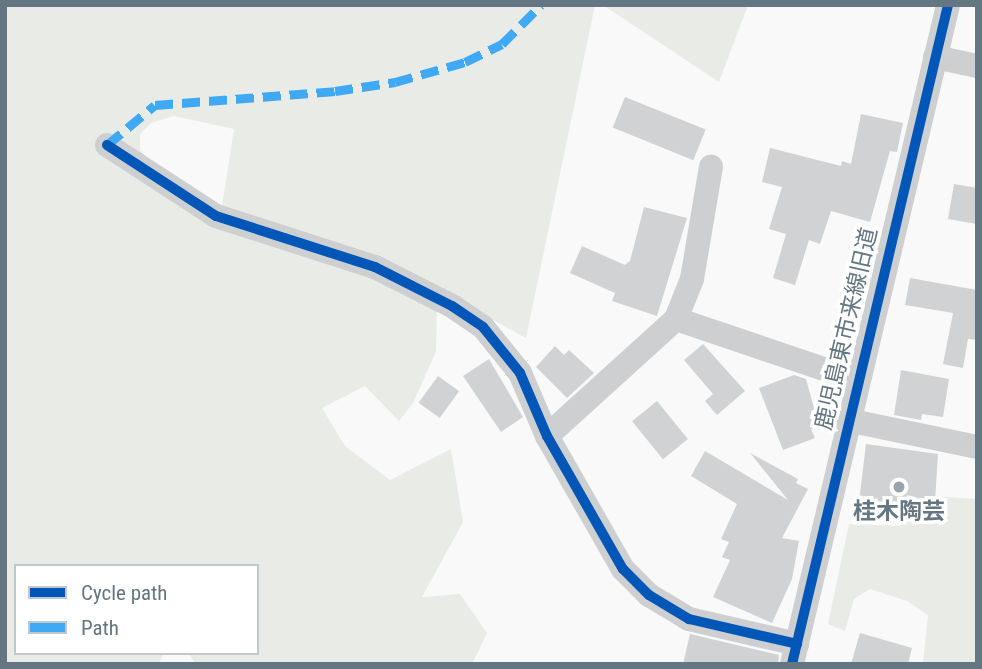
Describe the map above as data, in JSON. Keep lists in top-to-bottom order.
{
  "streets": {
    "street": ["鹿児島東市来線旧道"]
  },
  "places": ["桂木陶芸"],
  "legend": ["Cycle path", "Path"]
}
